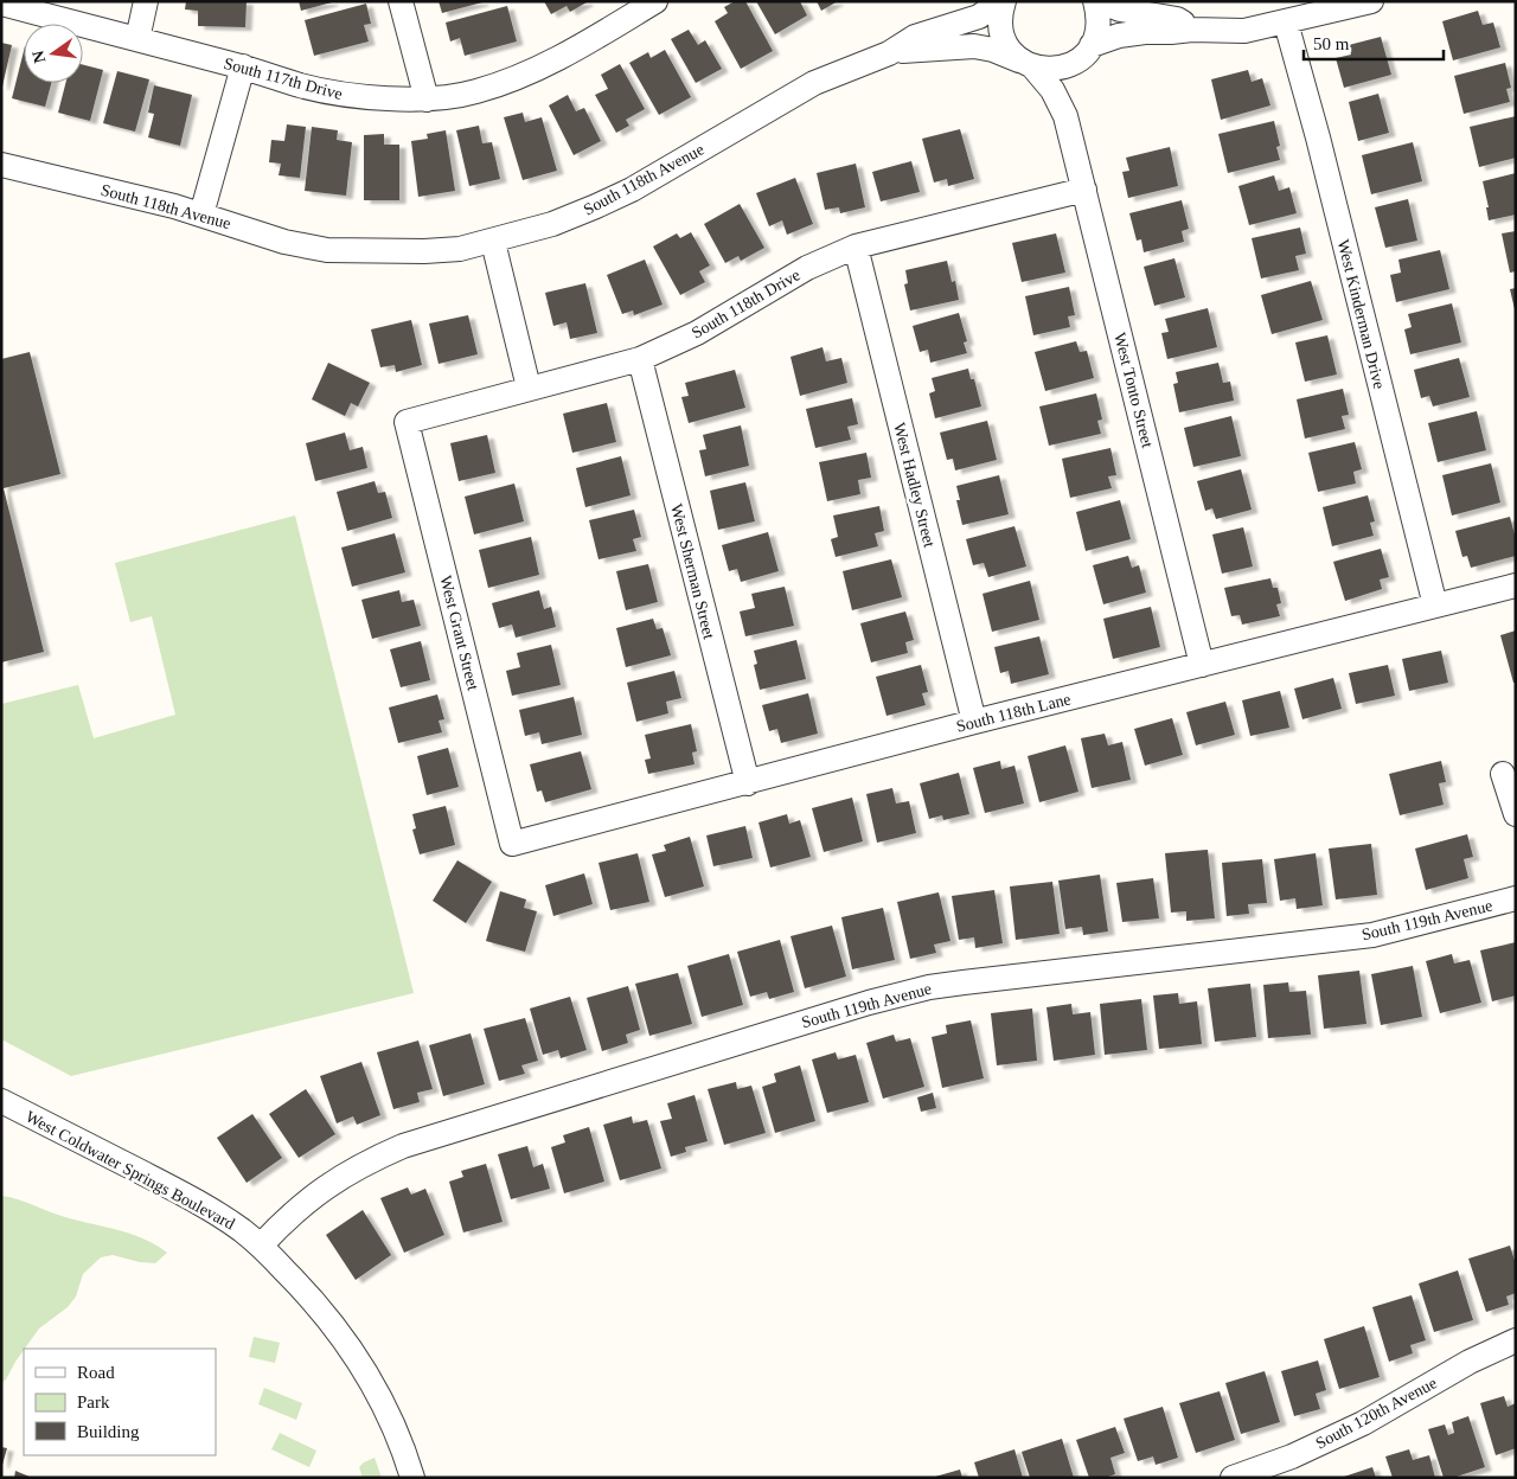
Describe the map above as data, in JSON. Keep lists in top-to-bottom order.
{
  "streets": {
    "street": [
      "South 117th Drive",
      "South 118th Avenue",
      "South 118th Drive",
      "West Kinderman Drive",
      "West Tonto Street",
      "West Hadley Street",
      "West Sherman Street",
      "West Grant Street",
      "South 118th Lane",
      "South 119th Avenue",
      "West Coldwater Springs Boulevard",
      "South 120th Avenue"
    ]
  },
  "crossings": [
    ["South 118th Avenue", "West Tonto Street"],
    ["South 118th Drive", "West Tonto Street"],
    ["South 118th Drive", "West Hadley Street"],
    ["South 118th Drive", "West Sherman Street"],
    ["South 118th Drive", "West Grant Street"],
    ["West Kinderman Drive", "South 118th Lane"],
    ["West Tonto Street", "South 118th Lane"],
    ["West Hadley Street", "South 118th Lane"],
    ["West Sherman Street", "South 118th Lane"],
    ["West Grant Street", "South 118th Lane"],
    ["South 119th Avenue", "West Coldwater Springs Boulevard"]
  ],
  "legend": ["Road", "Park", "Building"],
  "scale_bar": "50 m",
  "north": "left"
}
